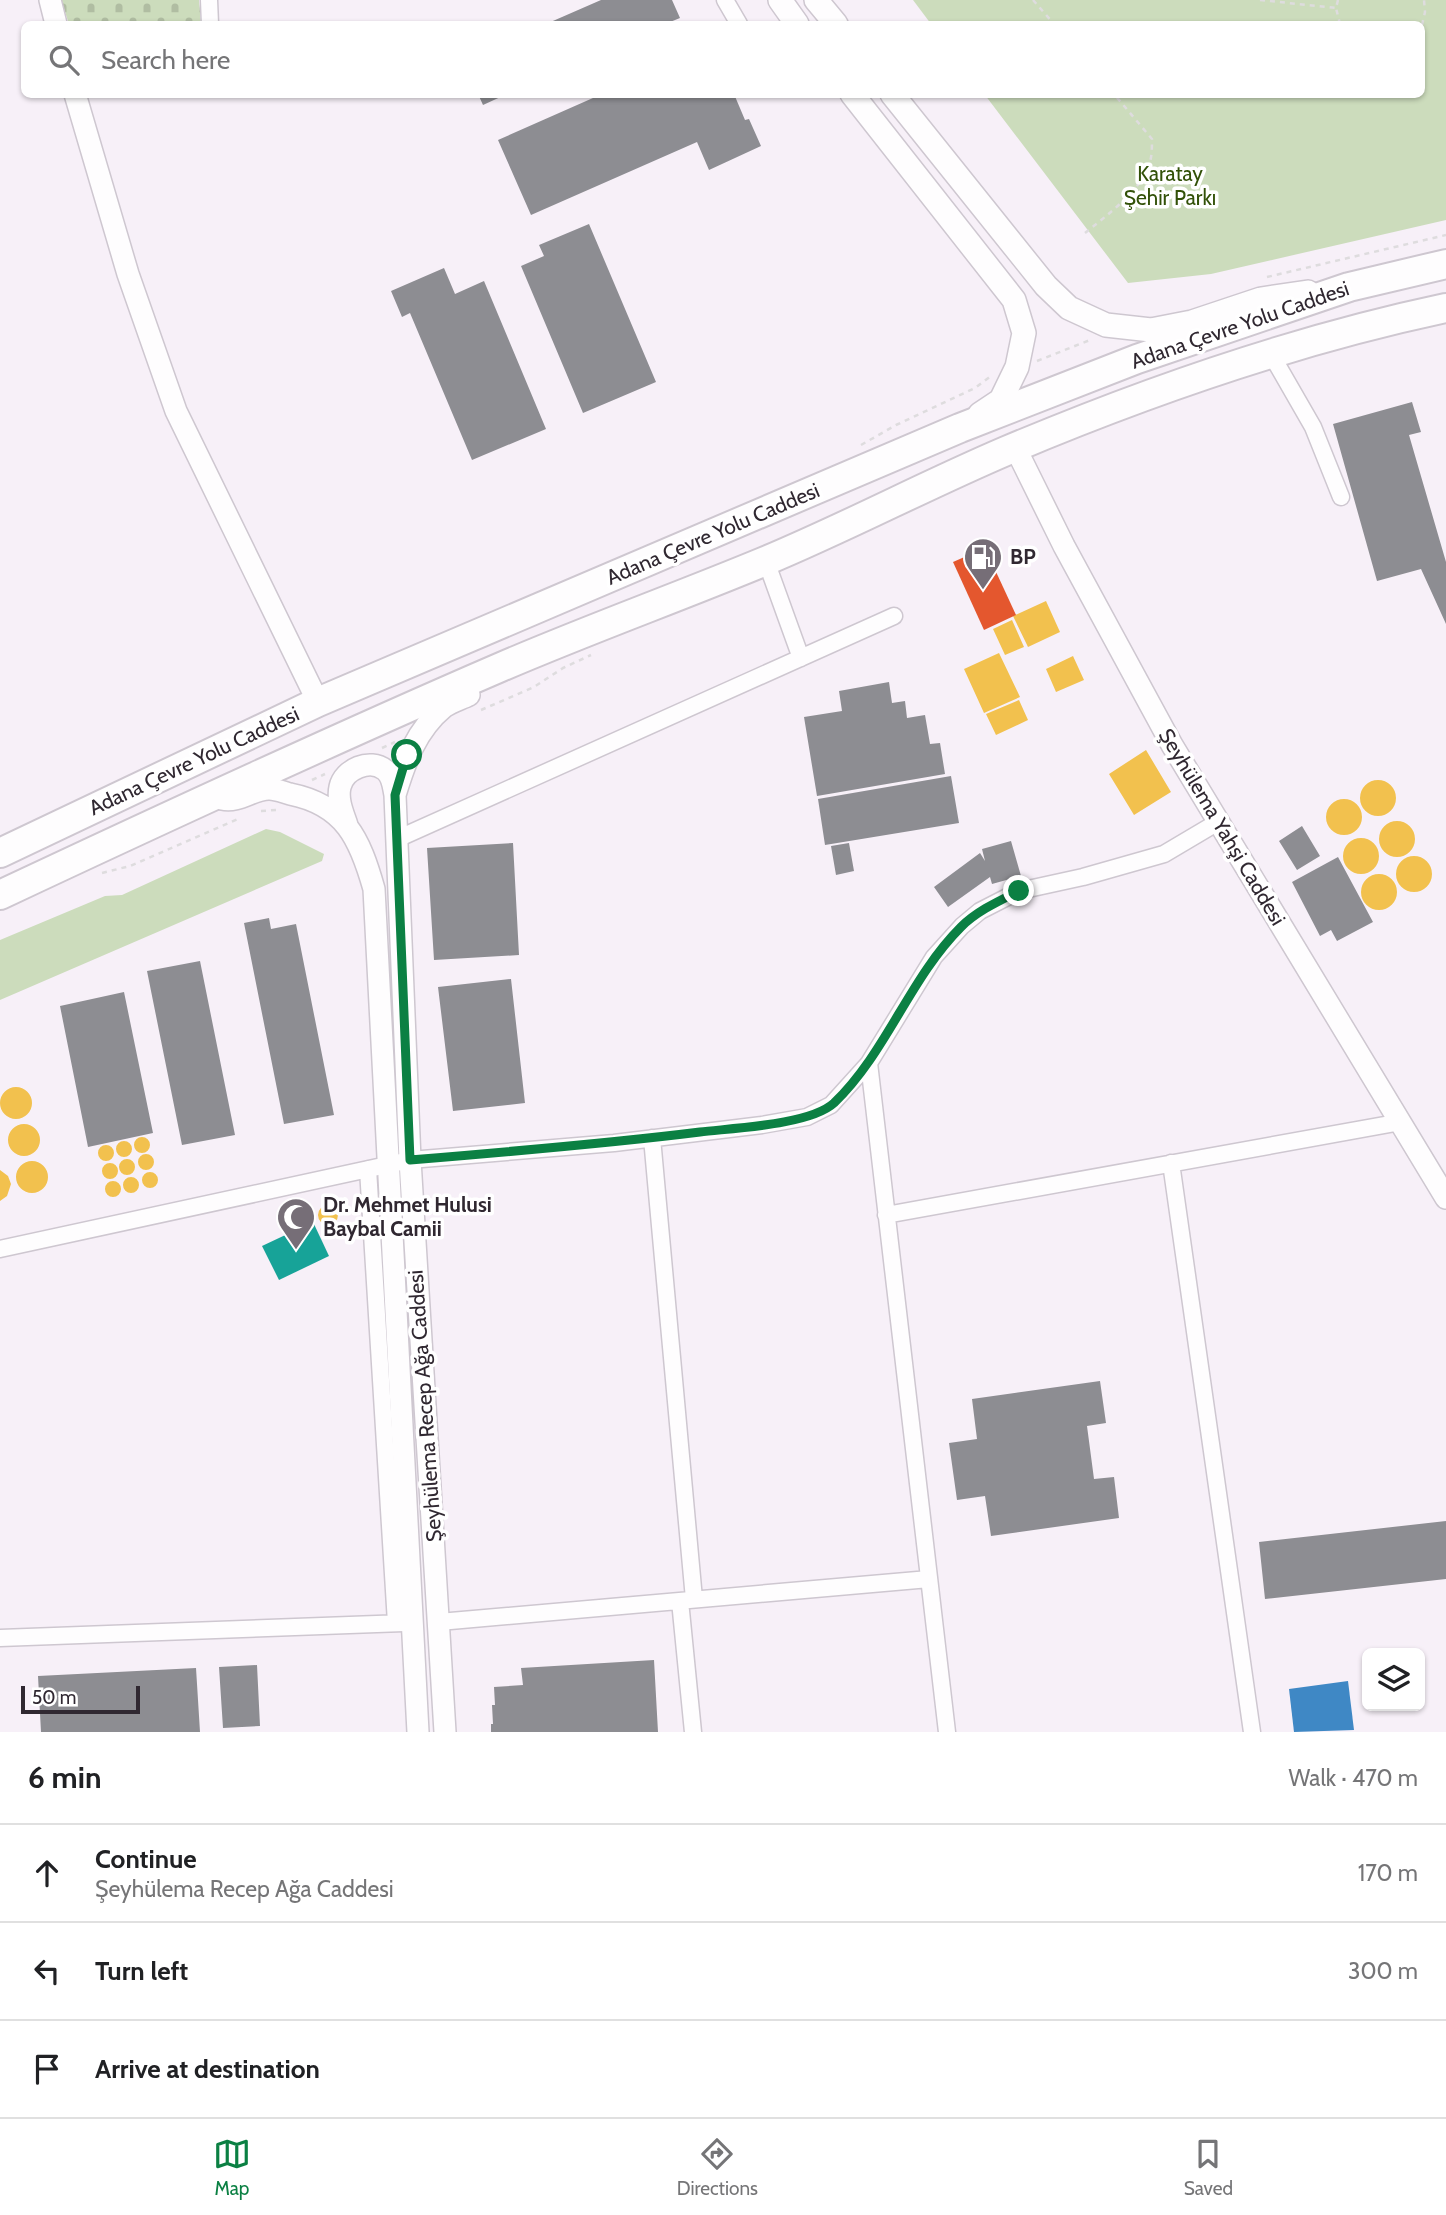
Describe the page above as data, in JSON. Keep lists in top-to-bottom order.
{
  "streets": {
    "highway": ["Adana Çevre Yolu Caddesi"],
    "street": ["Şeyhülema Yahşi Caddesi", "Şeyhülema Recep Ağa Caddesi"]
  },
  "crossings": [
    ["Adana Çevre Yolu Caddesi", "Şeyhülema Yahşi Caddesi"],
    ["Adana Çevre Yolu Caddesi", "Şeyhülema Recep Ağa Caddesi"]
  ],
  "parks": ["Karatay Şehir Parkı"],
  "places": {
    "fuel station": ["BP"],
    "mosque": ["Dr. Mehmet Hulusi Baybal Camii"]
  },
  "scale_bar": "50 m",
  "page": {
    "search": "Search here",
    "scale": "50 m",
    "heading": ["6 min", "Walk · 470 m"],
    "list": [
      ["Continue", "Şeyhülema Recep Ağa Caddesi", "170 m"],
      ["Turn left", "300 m"],
      "Arrive at destination"
    ],
    "nav": ["Map", "Directions", "Saved"]
  }
}
